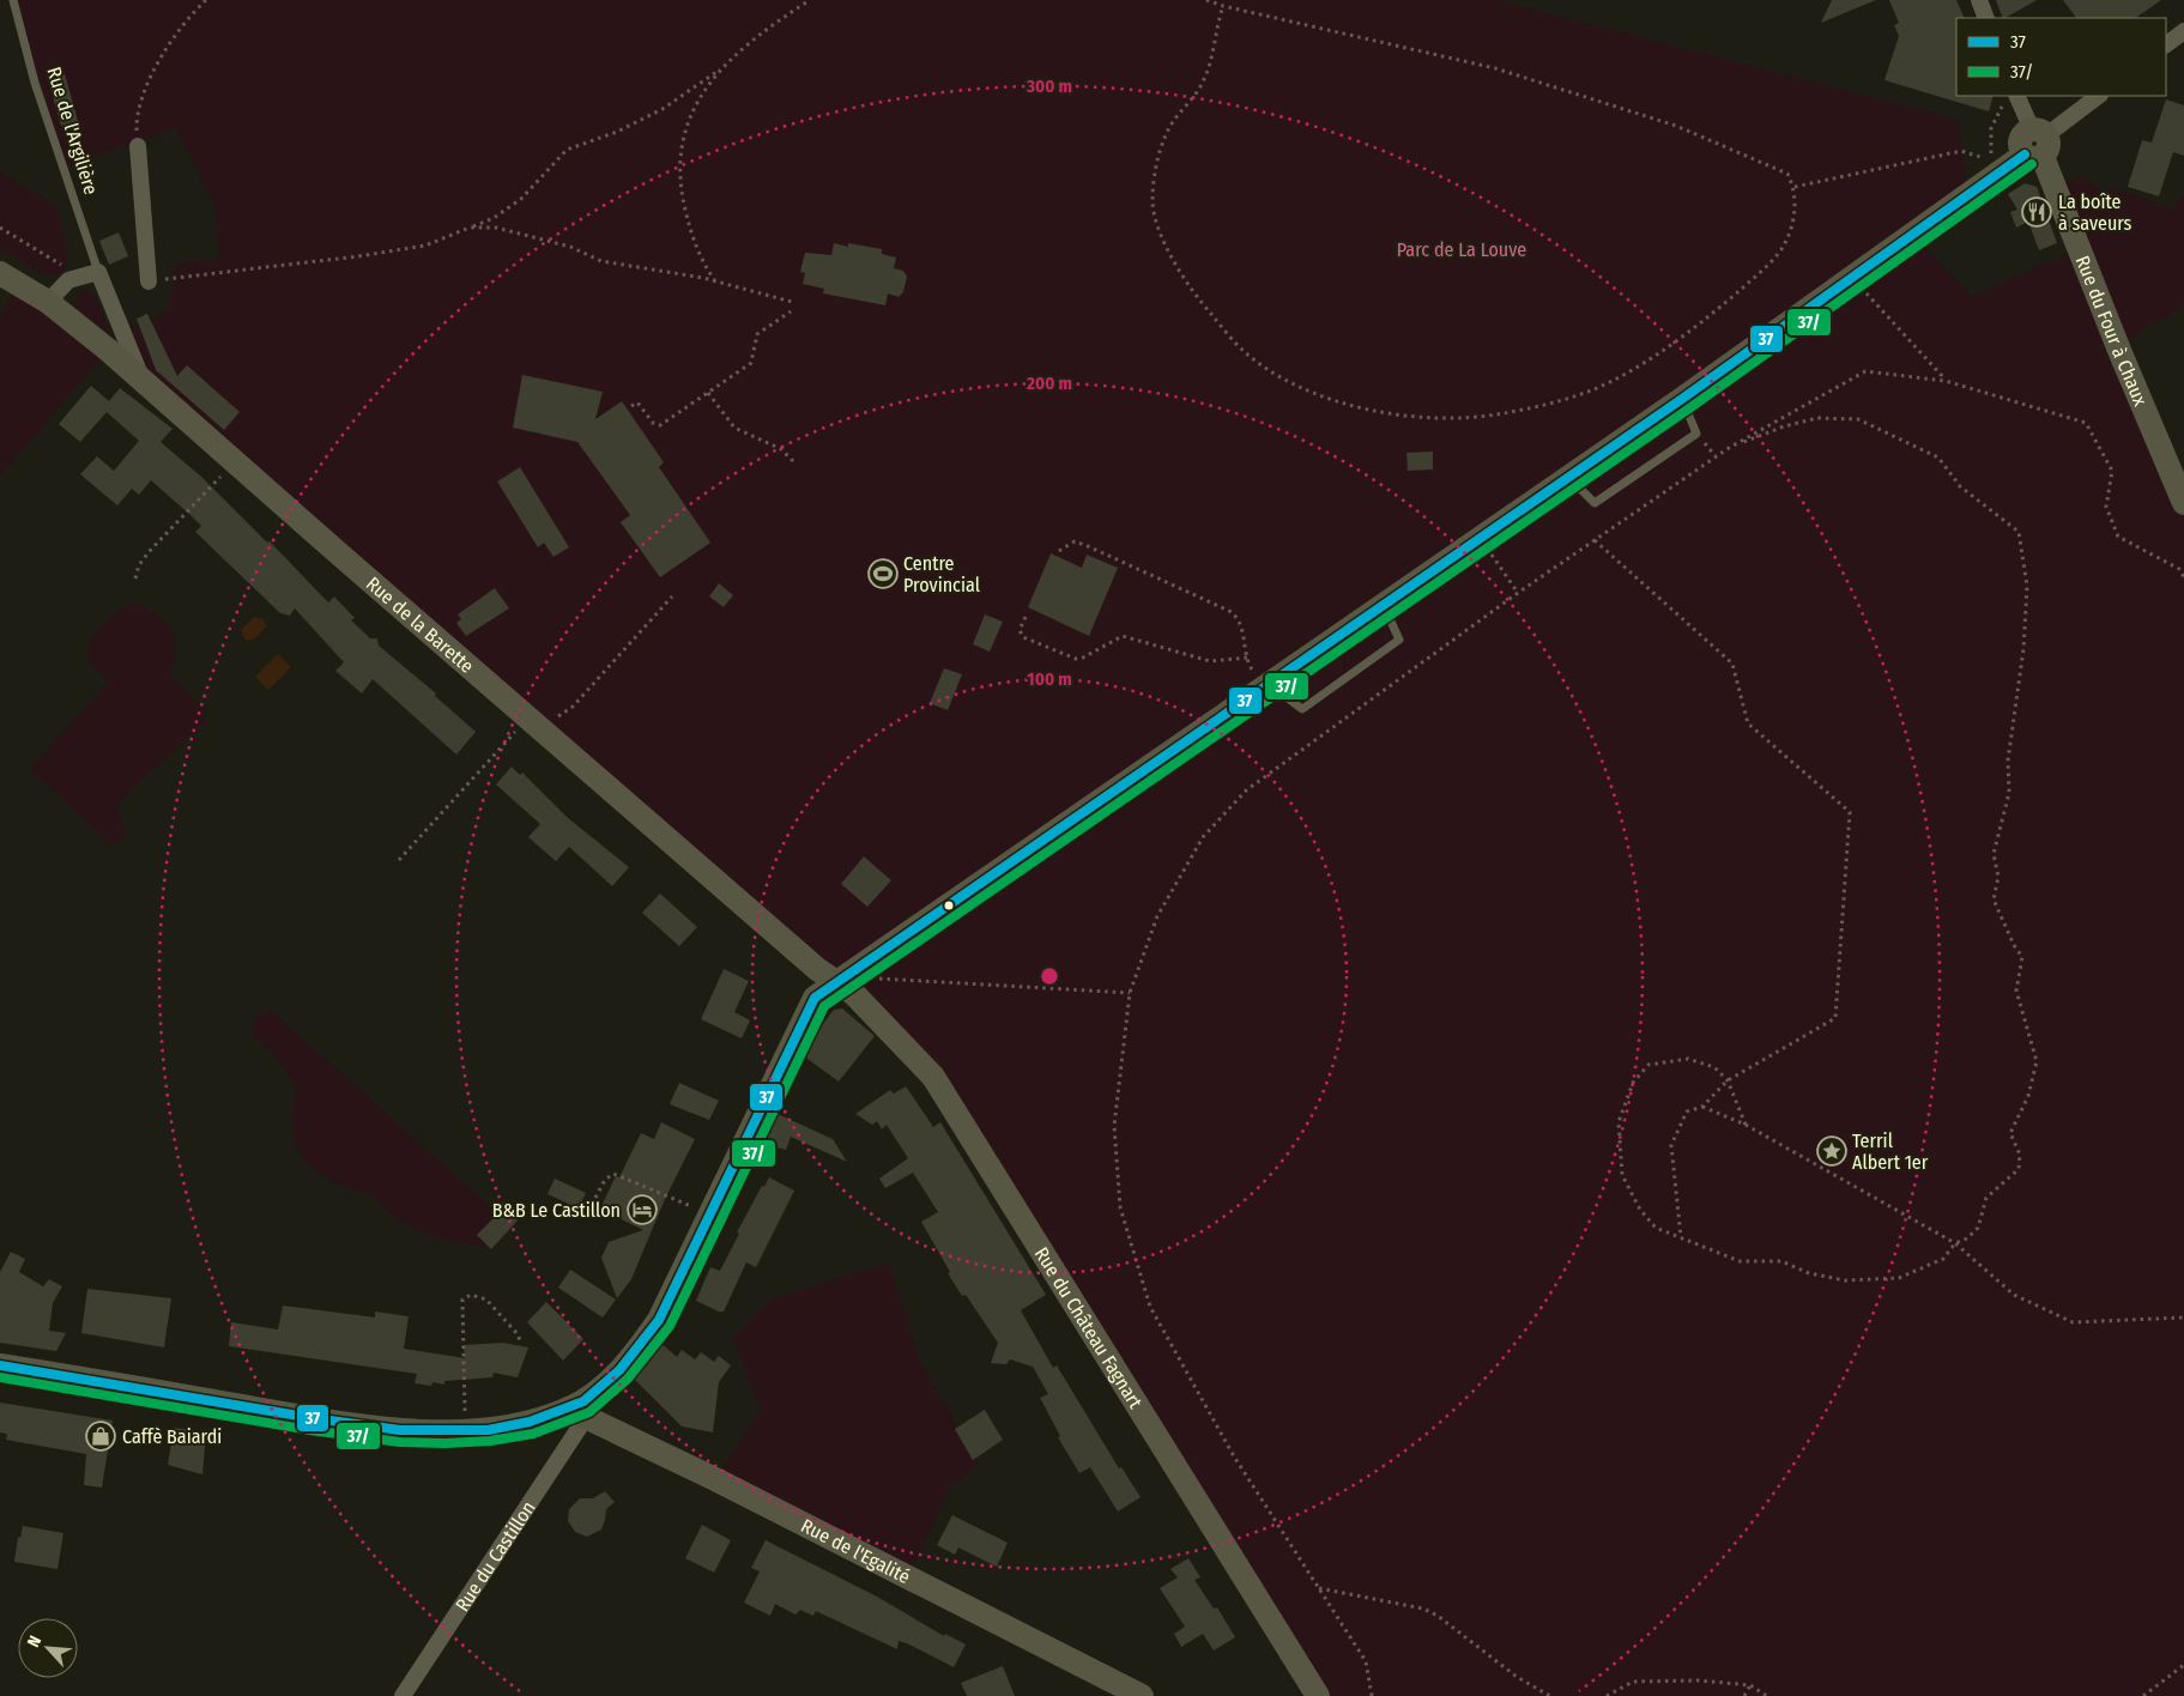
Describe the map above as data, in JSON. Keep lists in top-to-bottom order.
{
  "streets": {
    "street": [
      "Rue du Four à Chaux",
      "Rue de la Barette",
      "Rue du Château Fagnart",
      "Rue de l'Egalité",
      "Rue du Castillon"
    ],
    "lane": ["Rue de l'Argilière"]
  },
  "crossings": [
    ["Rue du Four à Chaux", "Rue du Castillon"],
    ["Rue de la Barette", "Rue du Château Fagnart"],
    ["Rue de la Barette", "Rue du Castillon"],
    ["Rue du Château Fagnart", "Rue du Castillon"],
    ["Rue de l'Egalité", "Rue du Castillon"]
  ],
  "parks": ["Parc de La Louve"],
  "places": {
    "restaurant": ["La boîte à saveurs"],
    "sports": ["Centre Provincial"],
    "place": ["Terril Albert 1er"],
    "hotel": ["B&B Le Castillon"],
    "shop": ["Caffè Baiardi"]
  },
  "lines": ["transit line 37", "transit line 37/"],
  "legend": ["37", "37/"],
  "north": "top left",
  "rings": ["300 m", "200 m", "100 m"]
}
